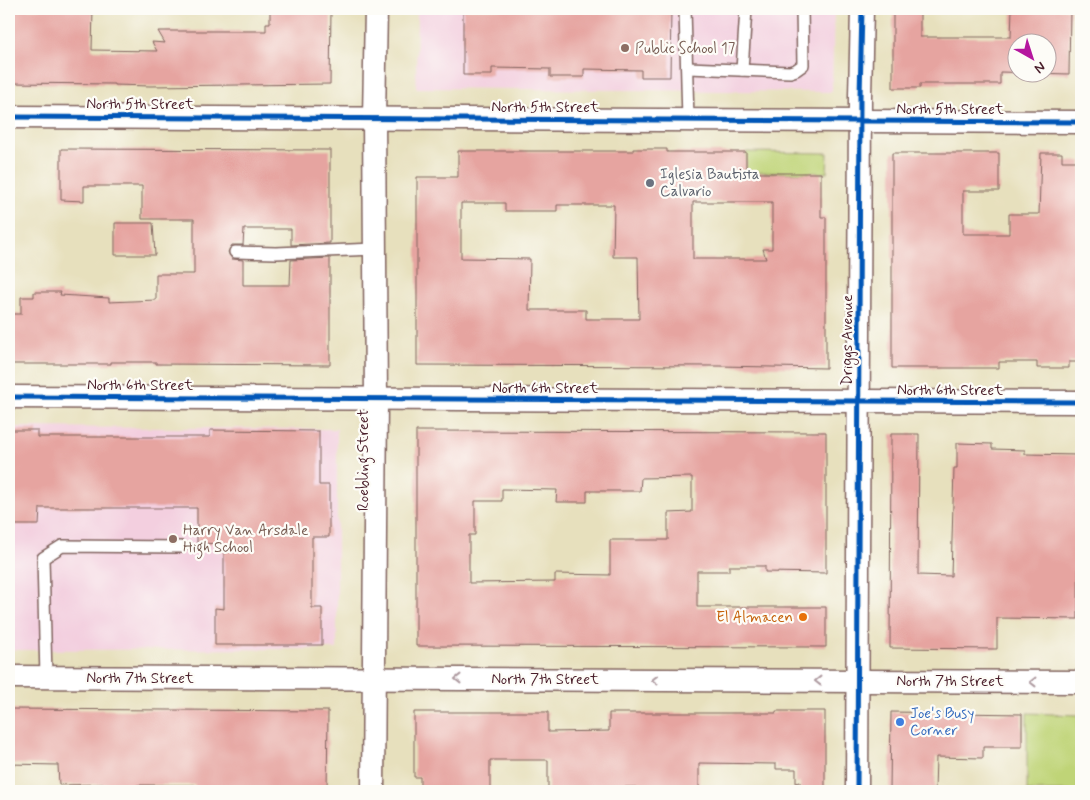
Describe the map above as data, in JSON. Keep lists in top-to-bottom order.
{
  "streets": {
    "street": [
      "North 5th Street",
      "Driggs Avenue",
      "North 6th Street",
      "Roebling Street",
      "North 7th Street"
    ]
  },
  "crossings": [
    ["North 5th Street", "Driggs Avenue"],
    ["North 5th Street", "Roebling Street"],
    ["Driggs Avenue", "North 6th Street"],
    ["Driggs Avenue", "North 7th Street"],
    ["North 6th Street", "Roebling Street"],
    ["Roebling Street", "North 7th Street"]
  ],
  "one_way": ["North 7th Street"],
  "places": [
    "Public School 17",
    "Iglesia Bautista Calvario",
    "Harry Van Arsdale High School",
    "El Almacen",
    "Joe's Busy Corner"
  ],
  "north": "bottom right"
}
